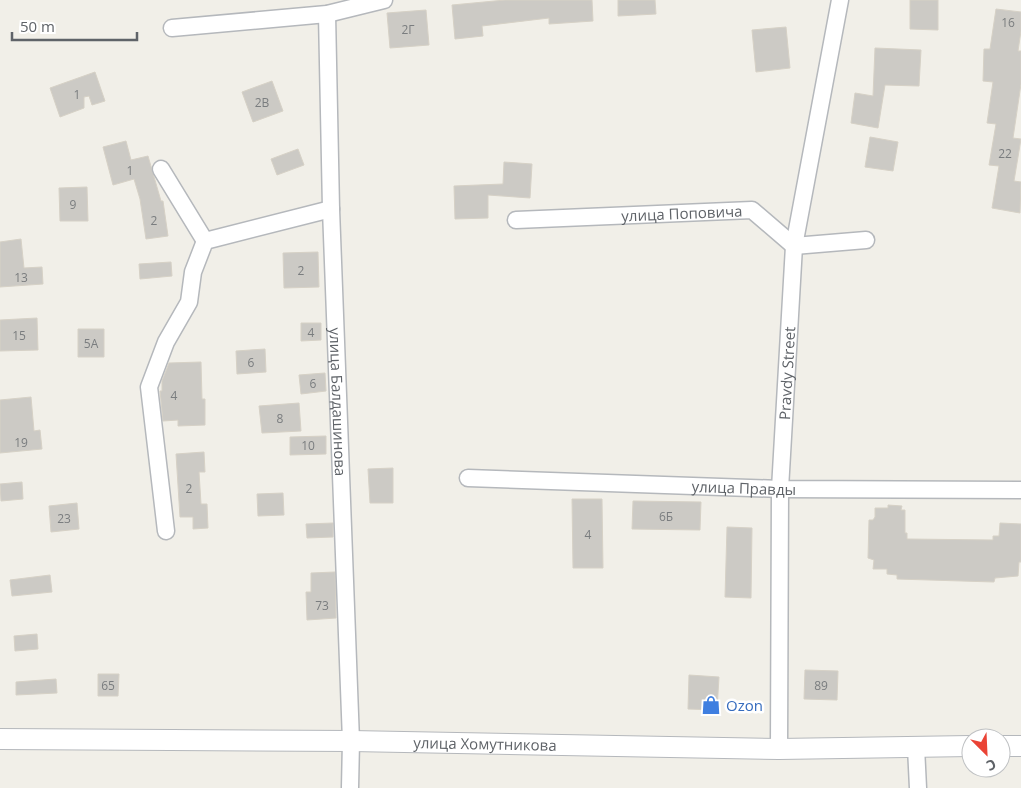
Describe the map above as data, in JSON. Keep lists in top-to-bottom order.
{
  "streets": {
    "street": [
      "улица Поповича",
      "Pravdy Street",
      "улица Балдашинова",
      "улица Правды",
      "улица Хомутникова"
    ]
  },
  "crossings": [
    ["улица Поповича", "Pravdy Street"],
    ["Pravdy Street", "улица Правды"],
    ["Pravdy Street", "улица Хомутникова"],
    ["улица Балдашинова", "улица Хомутникова"]
  ],
  "places": {
    "shop": ["Ozon"]
  },
  "house_numbers": [
    "16",
    "2Г",
    "1",
    "2В",
    "22",
    "1",
    "9",
    "2",
    "2",
    "13",
    "4",
    "15",
    "5А",
    "6",
    "6",
    "4",
    "8",
    "19",
    "10",
    "2",
    "6Б",
    "23",
    "4",
    "73",
    "65",
    "89"
  ],
  "scale_bar": "50 m",
  "north": "bottom right"
}
